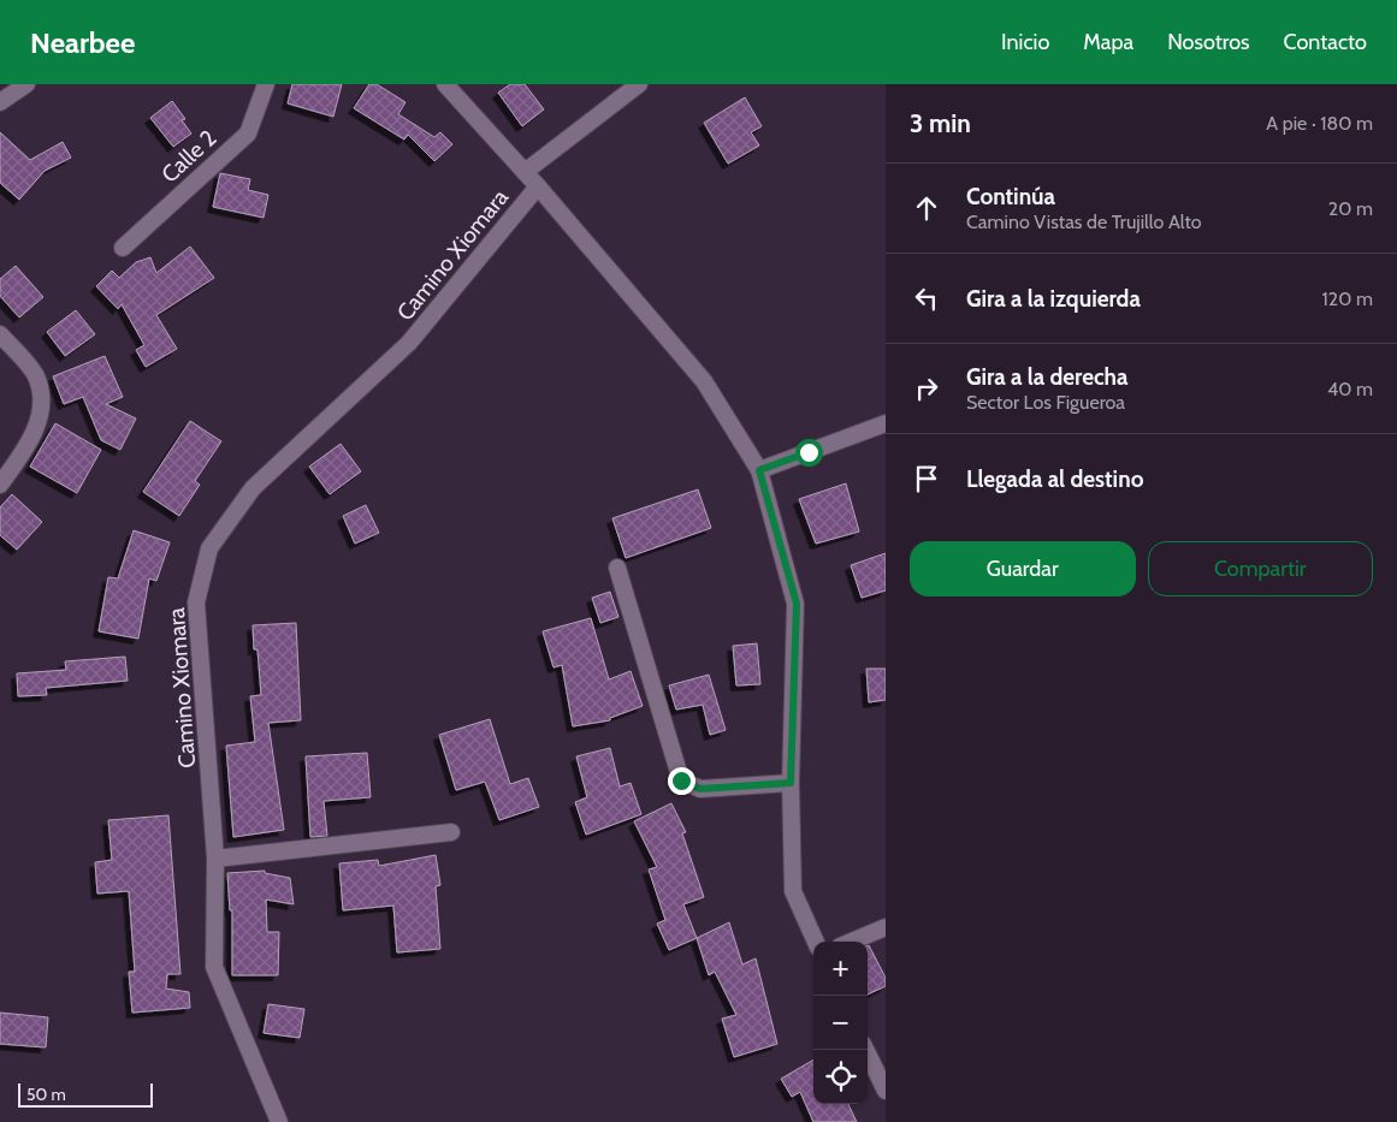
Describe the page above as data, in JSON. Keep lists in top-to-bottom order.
{
  "streets": {
    "street": ["Calle 2", "Camino Xiomara"]
  },
  "scale_bar": "50 m",
  "page": {
    "header": "Nearbee",
    "nav": [
      "Inicio",
      "Mapa",
      "Nosotros",
      "Contacto"
    ],
    "heading": ["3 min", "A pie · 180 m"],
    "list": [
      ["Continúa", "Camino Vistas de Trujillo Alto", "20 m"],
      ["Gira a la izquierda", "120 m"],
      ["Gira a la derecha", "Sector Los Figueroa", "40 m"],
      "Llegada al destino"
    ],
    "buttons": ["Guardar", "Compartir"],
    "map_buttons": ["+", "−"],
    "scale": "50 m"
  }
}
